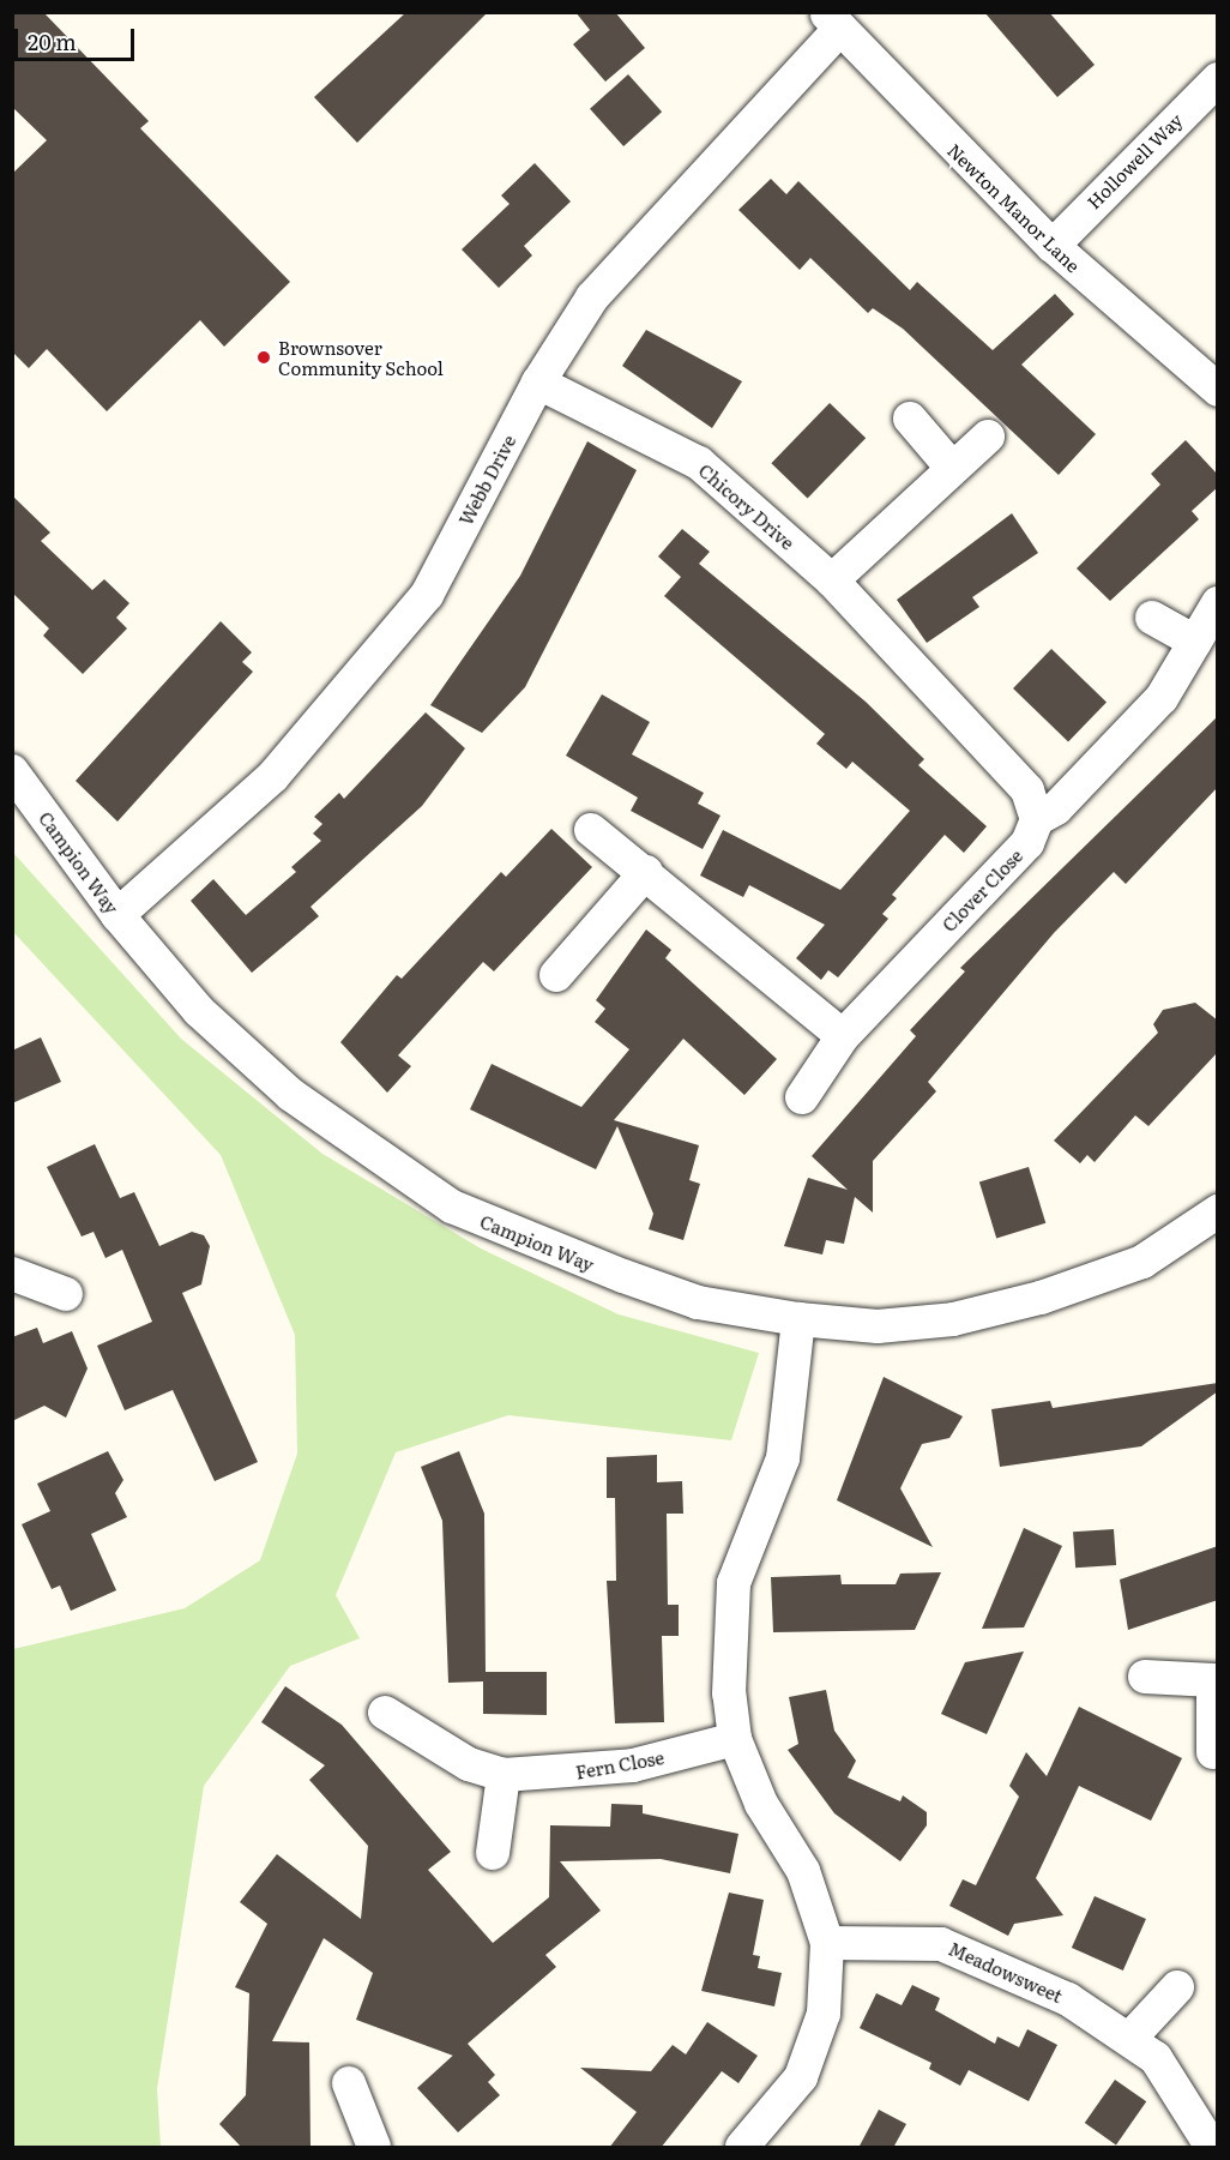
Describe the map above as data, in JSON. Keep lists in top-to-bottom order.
{
  "streets": {
    "street": [
      "Hollowell Way",
      "Newton Manor Lane",
      "Webb Drive",
      "Chicory Drive",
      "Campion Way",
      "Clover Close",
      "Fern Close",
      "Meadowsweet"
    ]
  },
  "crossings": [
    ["Hollowell Way", "Newton Manor Lane"],
    ["Newton Manor Lane", "Webb Drive"],
    ["Webb Drive", "Chicory Drive"],
    ["Webb Drive", "Campion Way"],
    ["Chicory Drive", "Clover Close"]
  ],
  "places": ["Brownsover Community School"],
  "scale_bar": "20 m"
}
